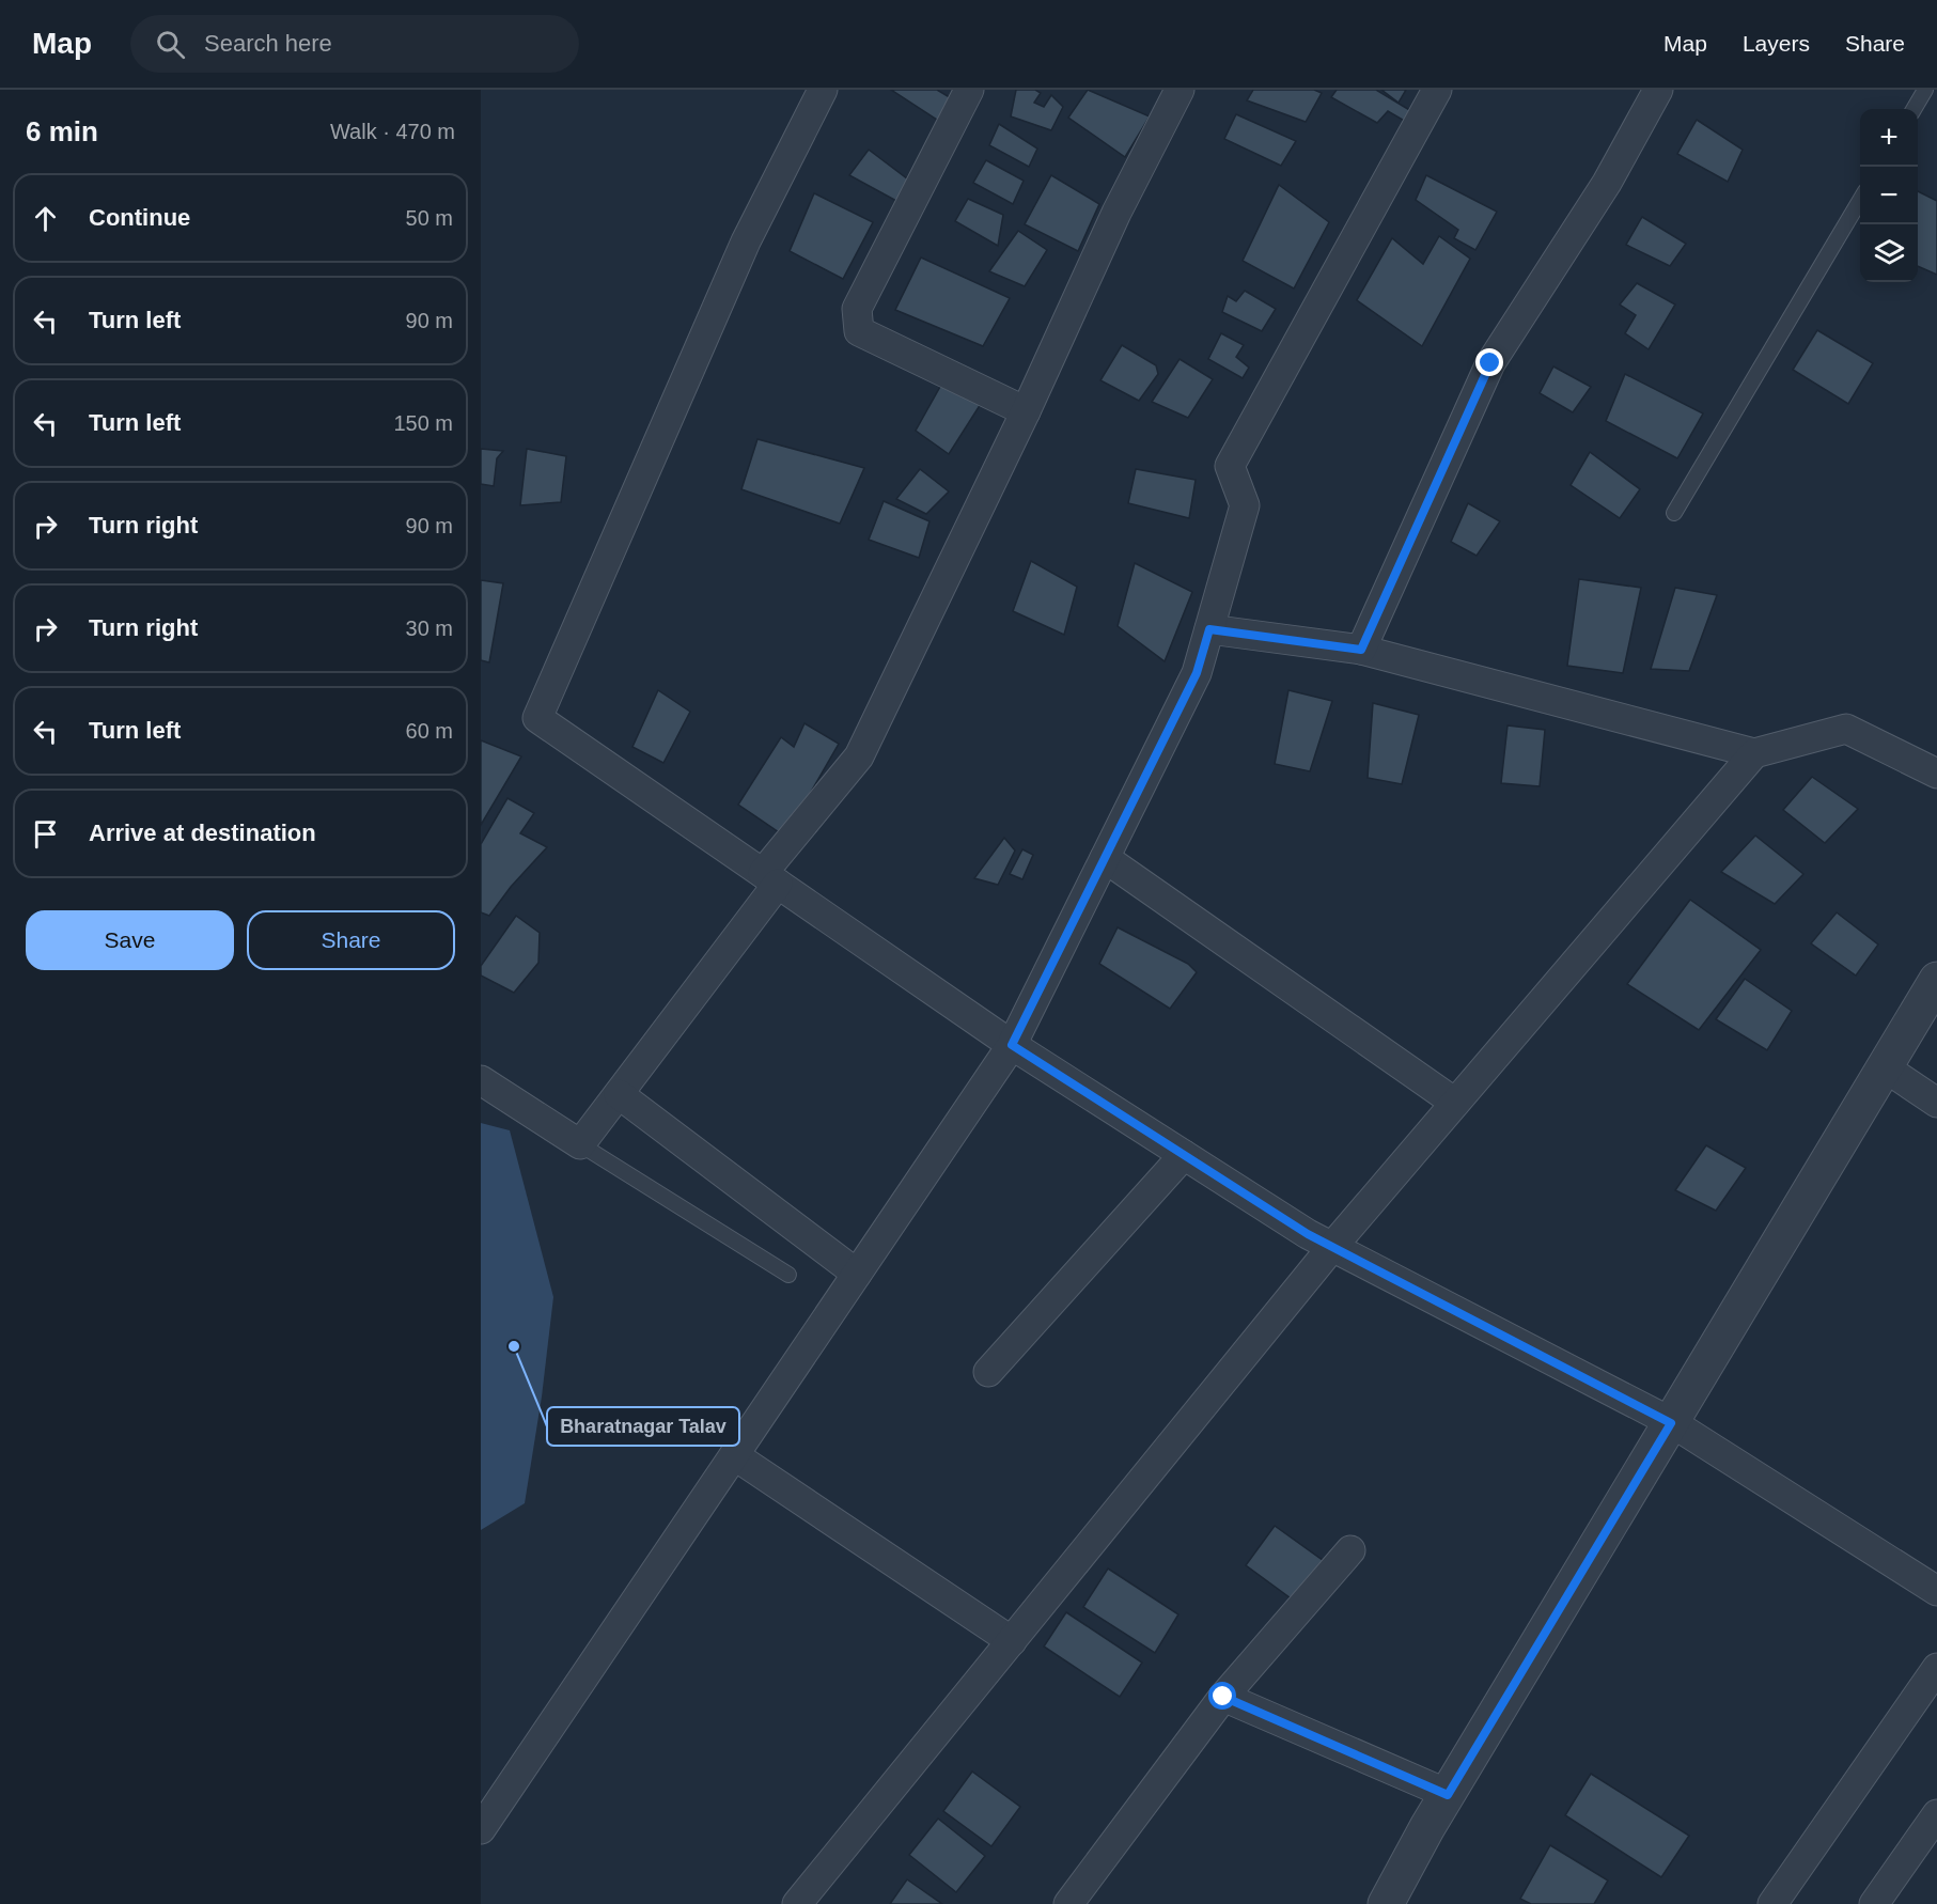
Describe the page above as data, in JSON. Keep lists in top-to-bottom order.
{
  "places": ["Bharatnagar Talav"],
  "page": {
    "header": "Map",
    "search": "Search here",
    "nav": ["Map", "Layers", "Share"],
    "heading": ["6 min", "Walk · 470 m"],
    "map_buttons": ["+", "−"],
    "list": [
      ["Continue", "50 m"],
      ["Turn left", "90 m"],
      ["Turn left", "150 m"],
      ["Turn right", "90 m"],
      ["Turn right", "30 m"],
      ["Turn left", "60 m"],
      "Arrive at destination"
    ],
    "buttons": ["Save", "Share"]
  }
}
